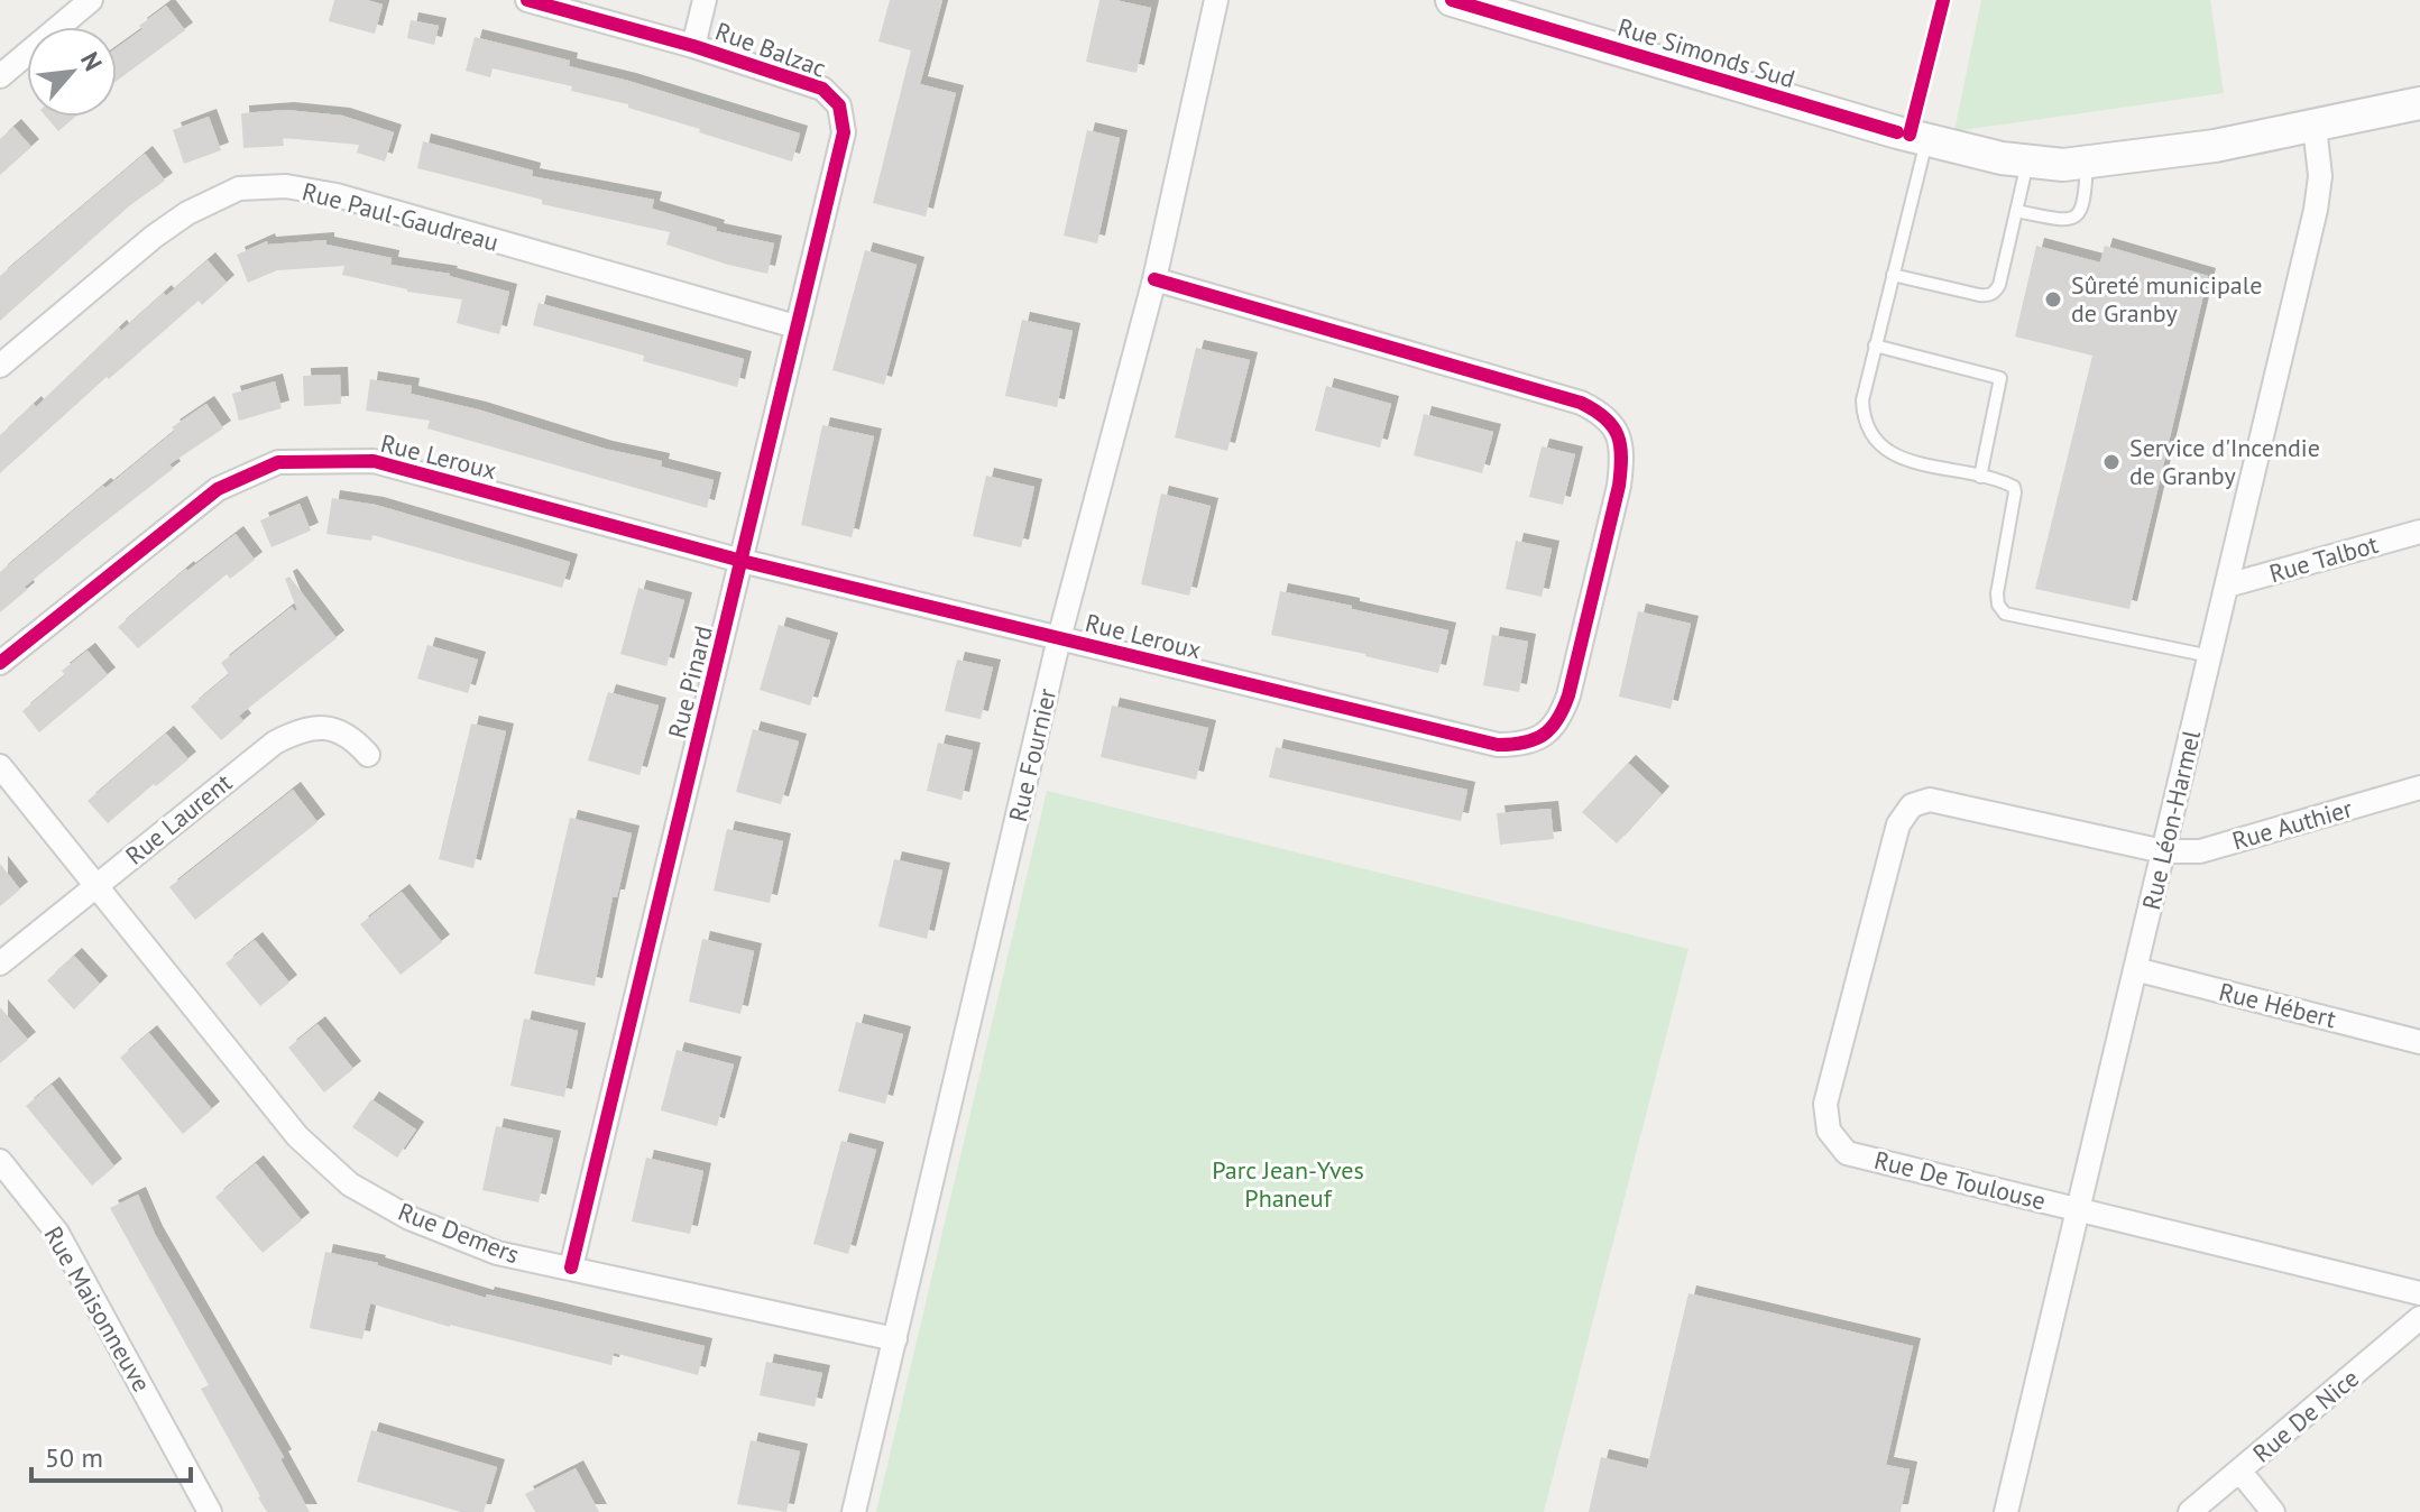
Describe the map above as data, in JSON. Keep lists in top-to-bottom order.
{
  "streets": {
    "street": [
      "Rue Balzac",
      "Rue Simonds Sud",
      "Rue Paul-Gaudreau",
      "Rue Leroux",
      "Rue Talbot",
      "Rue Pinard",
      "Rue Fournier",
      "Rue Laurent",
      "Rue Léon-Harmel",
      "Rue Authier",
      "Rue Hébert",
      "Rue De Toulouse",
      "Rue Demers",
      "Rue Maisonneuve",
      "Rue De Nice"
    ]
  },
  "crossings": [
    ["Rue Balzac", "Rue Pinard"],
    ["Rue Simonds Sud", "Rue Léon-Harmel"],
    ["Rue Paul-Gaudreau", "Rue Pinard"],
    ["Rue Leroux", "Rue Pinard"],
    ["Rue Leroux", "Rue Fournier"],
    ["Rue Talbot", "Rue Léon-Harmel"],
    ["Rue Pinard", "Rue Demers"],
    ["Rue Fournier", "Rue Demers"],
    ["Rue Laurent", "Rue Demers"],
    ["Rue Léon-Harmel", "Rue Authier"],
    ["Rue Léon-Harmel", "Rue Hébert"],
    ["Rue Léon-Harmel", "Rue De Toulouse"],
    ["Rue Authier", "Rue De Toulouse"]
  ],
  "parks": ["Parc Jean-Yves Phaneuf"],
  "places": ["Sûreté municipale de Granby", "Service d'Incendie de Granby"],
  "scale_bar": "50 m",
  "north": "top right"
}
